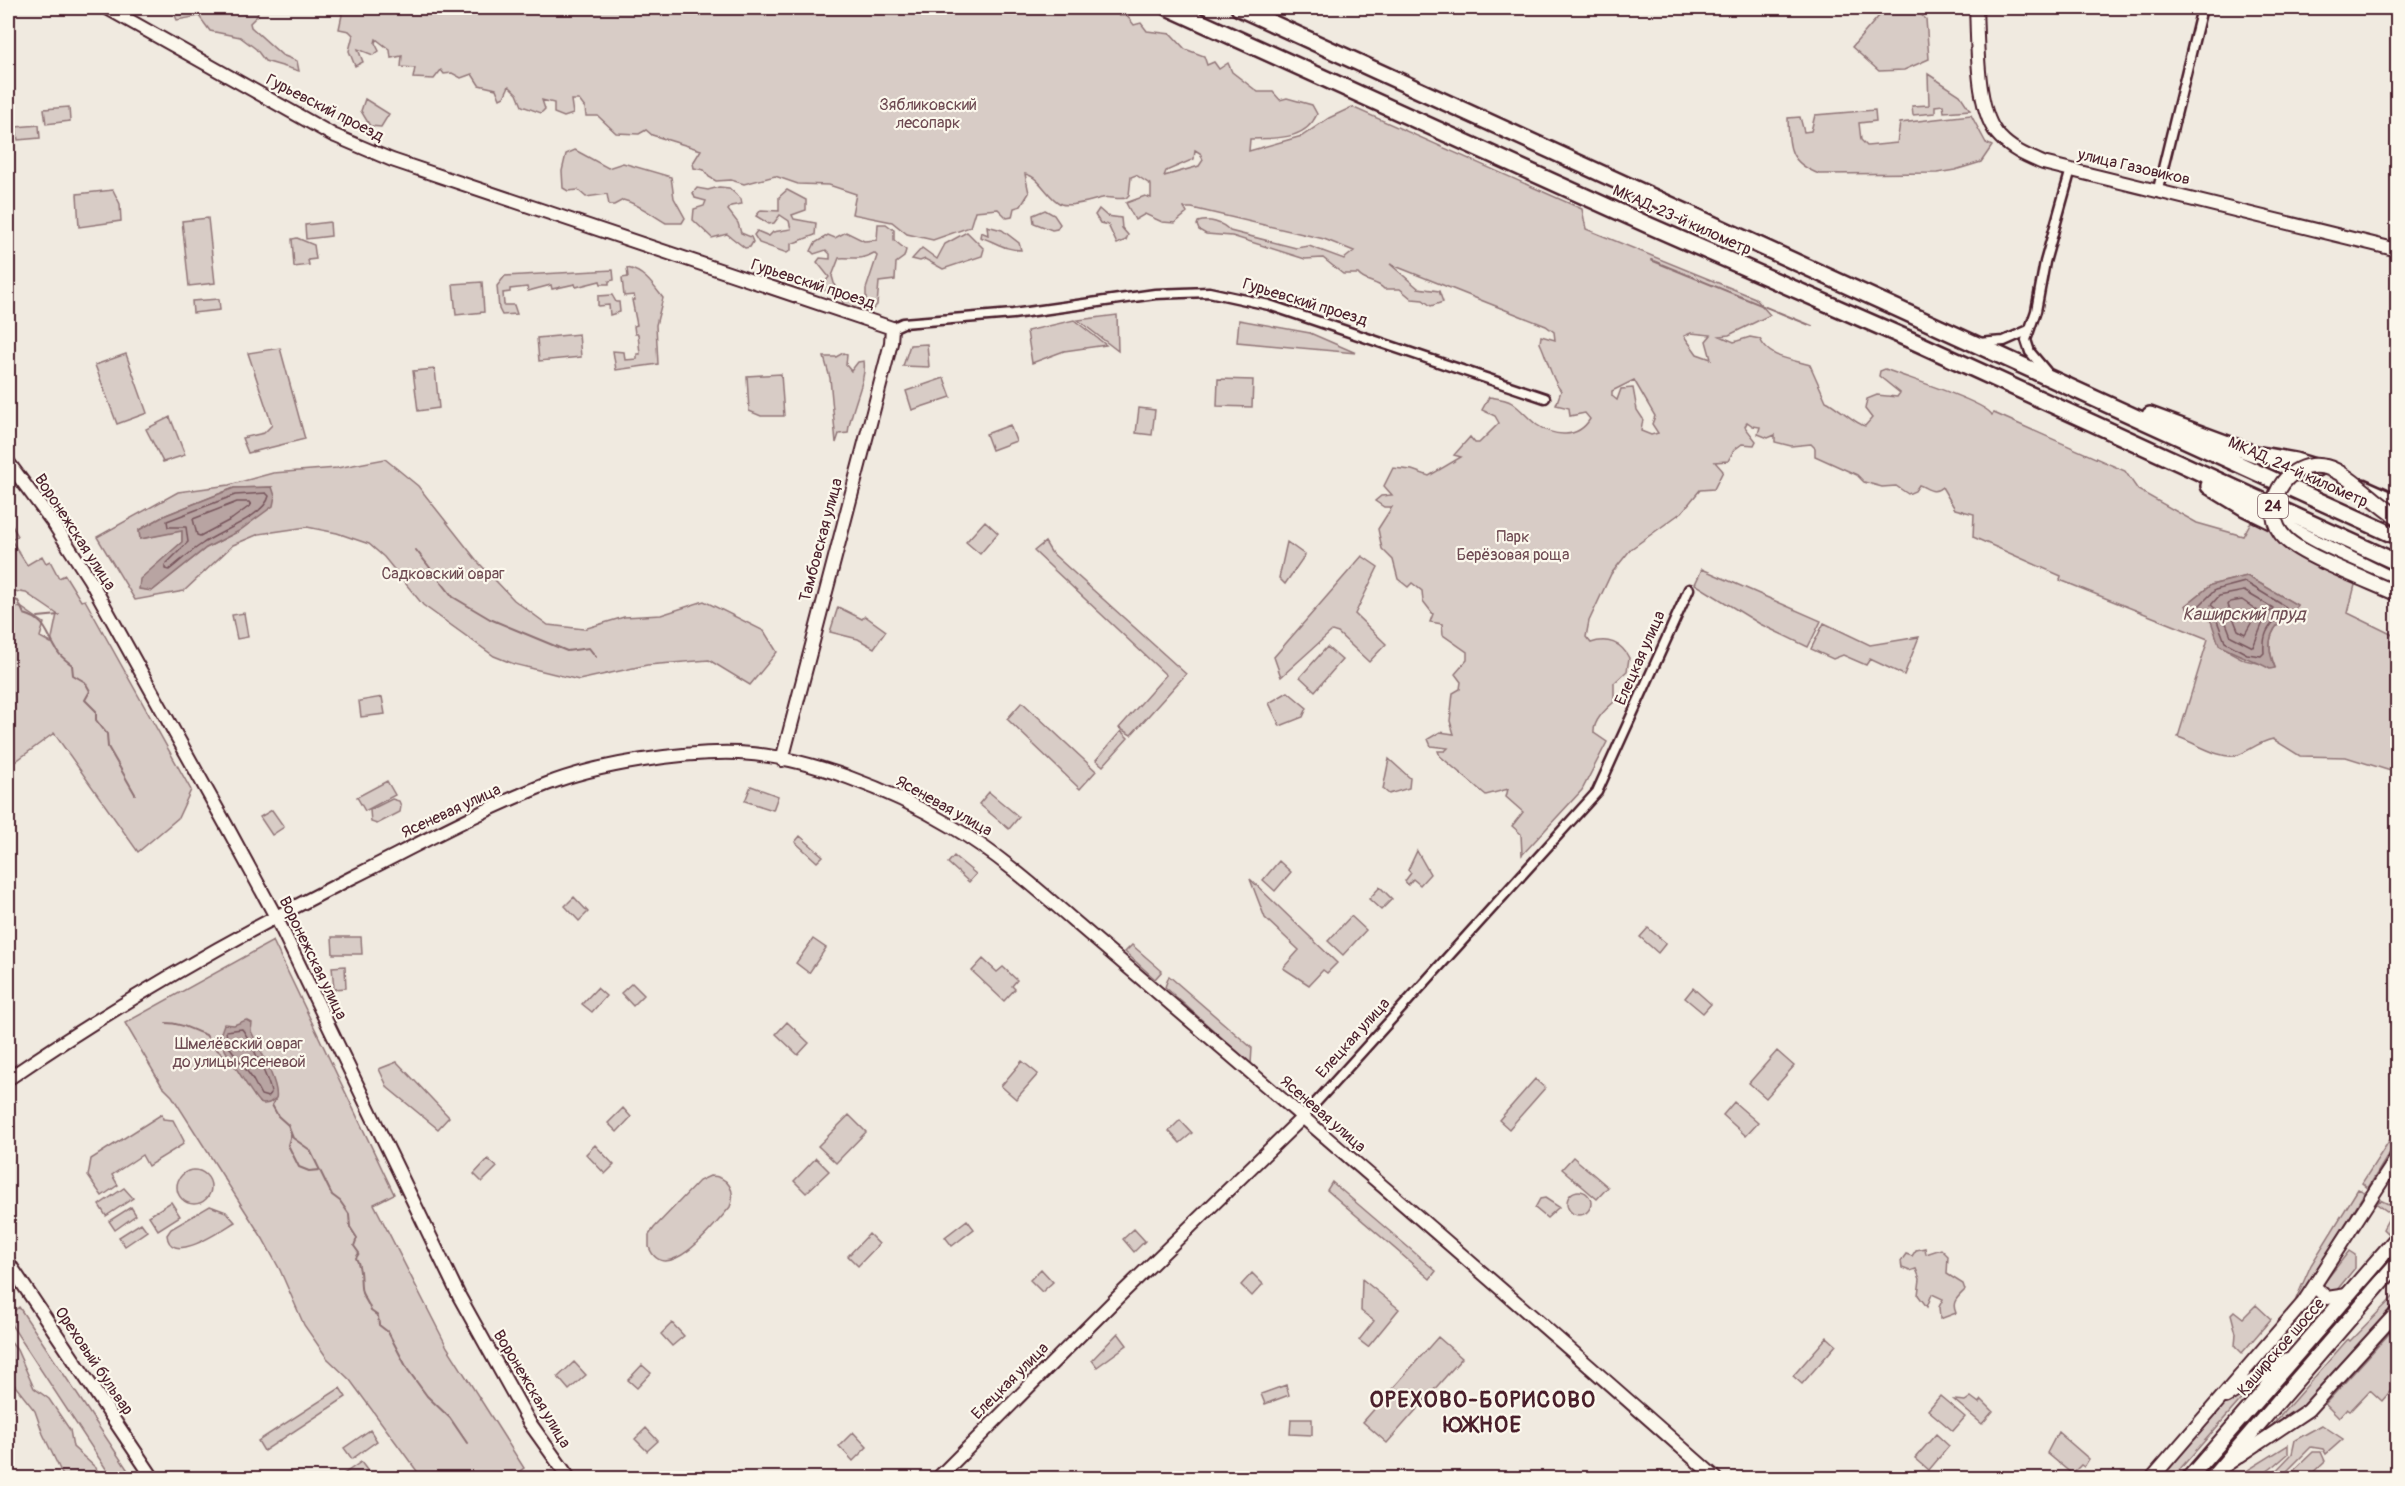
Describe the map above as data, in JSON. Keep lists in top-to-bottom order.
{
  "streets": {
    "highway": ["МКАД, 23-й километр", "МКАД, 24-й километр", "24"],
    "main road": ["Каширское шоссе"],
    "street": [
      "Гурьевский проезд",
      "улица Газовиков",
      "Воронежская улица",
      "Тамбовская улица",
      "Елецкая улица",
      "Ясеневая улица",
      "Ореховый бульвар"
    ]
  },
  "crossings": [
    ["Гурьевский проезд", "Тамбовская улица"],
    ["МКАД, 23-й километр", "МКАД, 24-й километр"],
    ["МКАД, 23-й километр", "24"],
    ["Воронежская улица", "Ясеневая улица"],
    ["Тамбовская улица", "Ясеневая улица"],
    ["Елецкая улица", "Ясеневая улица"]
  ],
  "districts": ["ОРЕХОВО-БОРИСОВО ЮЖНОЕ"],
  "water": ["Каширский пруд"],
  "parks": [
    "Зябликовский лесопарк",
    "Парк Берёзовая роща",
    "Садковский овраг",
    "Шмелёвский овраг до улицы Ясеневой"
  ]
}
